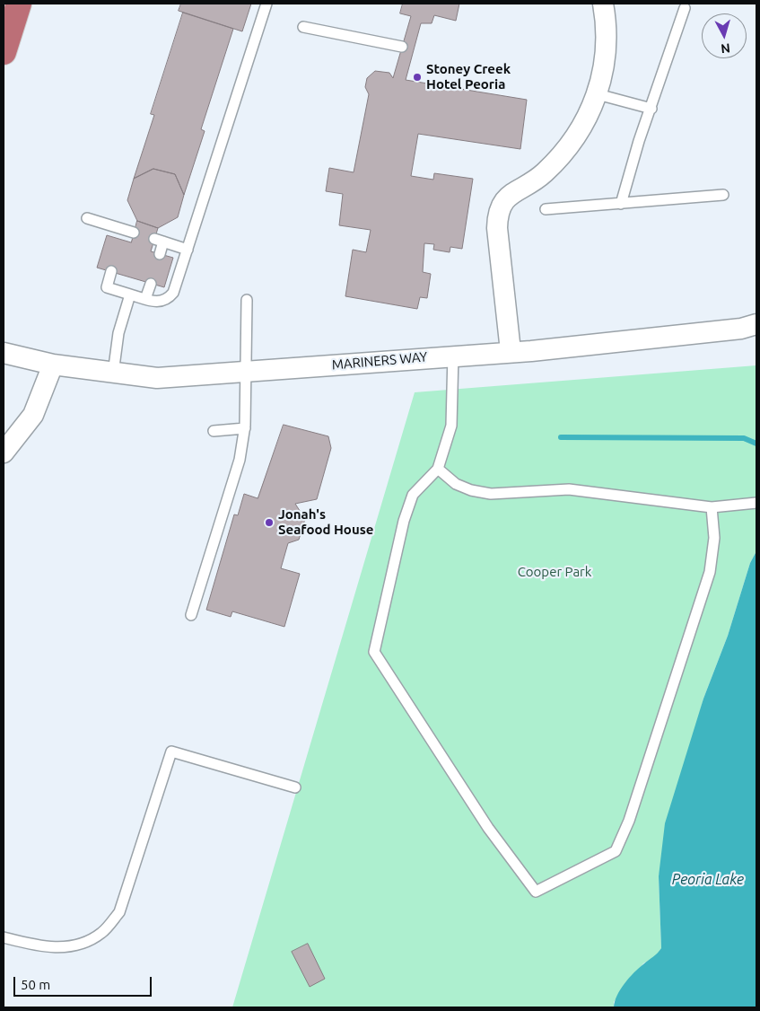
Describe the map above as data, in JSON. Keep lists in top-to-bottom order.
{
  "streets": {
    "street": ["MARINERS WAY"]
  },
  "water": ["Peoria Lake"],
  "parks": ["Cooper Park"],
  "places": ["Stoney Creek Hotel Peoria", "Jonah's Seafood House"],
  "scale_bar": "50 m",
  "north": "bottom"
}
